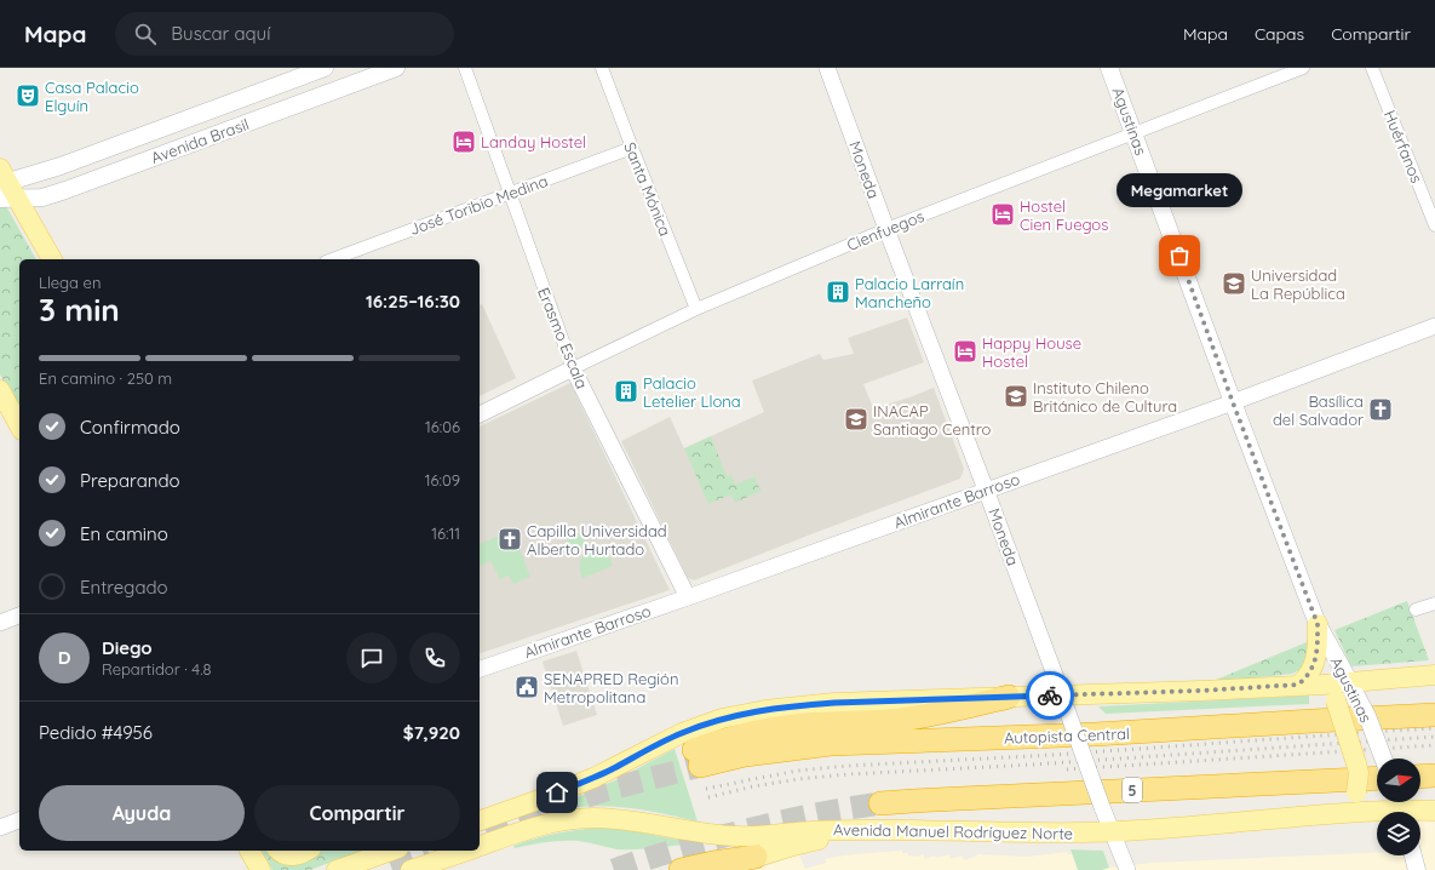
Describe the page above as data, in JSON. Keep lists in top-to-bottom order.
{
  "streets": {
    "highway": ["Autopista Central", "5"],
    "main road": ["Agustinas", "Avenida Brasil", "Avenida Manuel Rodríguez Norte"],
    "street": [
      "Huérfanos",
      "Moneda",
      "Santa Mónica",
      "José Toribio Medina",
      "Cienfuegos",
      "Erasmo Escala",
      "Almirante Barroso"
    ]
  },
  "crossings": [
    ["Agustinas", "Cienfuegos"],
    ["Agustinas", "Almirante Barroso"],
    ["Moneda", "Cienfuegos"],
    ["Moneda", "Almirante Barroso"],
    ["Moneda", "Avenida Manuel Rodríguez Norte"],
    ["Santa Mónica", "José Toribio Medina"],
    ["Santa Mónica", "Cienfuegos"],
    ["José Toribio Medina", "Erasmo Escala"],
    ["Cienfuegos", "Erasmo Escala"],
    ["Erasmo Escala", "Almirante Barroso"]
  ],
  "places": {
    "theatre": ["Casa Palacio Elguín"],
    "hotel": ["Landay Hostel", "Hostel Cien Fuegos", "Happy House Hostel"],
    "other": ["Megamarket"],
    "school or university": ["Universidad La República", "Instituto Chileno Británico de Cultura", "INACAP Santiago Centro"],
    "building": ["Palacio Larraín Mancheño", "Palacio Letelier Llona"],
    "church": ["Basílica del Salvador", "Capilla Universidad Alberto Hurtado"],
    "public building": ["SENAPRED Región Metropolitana"]
  },
  "north": "right",
  "page": {
    "header": "Mapa",
    "search": "Buscar aquí",
    "nav": ["Mapa", "Capas", "Compartir"],
    "bubble": "Megamarket",
    "heading": ["3 min", "Llega en", "16:25–16:30"],
    "panel": [
      "Diego",
      "Repartidor · 4.8",
      "Pedido #4956",
      "$7,920"
    ],
    "bar": "En camino · 250 m",
    "list": [
      ["Confirmado", "16:06"],
      ["Preparando", "16:09"],
      ["En camino", "16:11"],
      "Entregado"
    ],
    "round": "D",
    "buttons": ["Ayuda", "Compartir"]
  }
}
